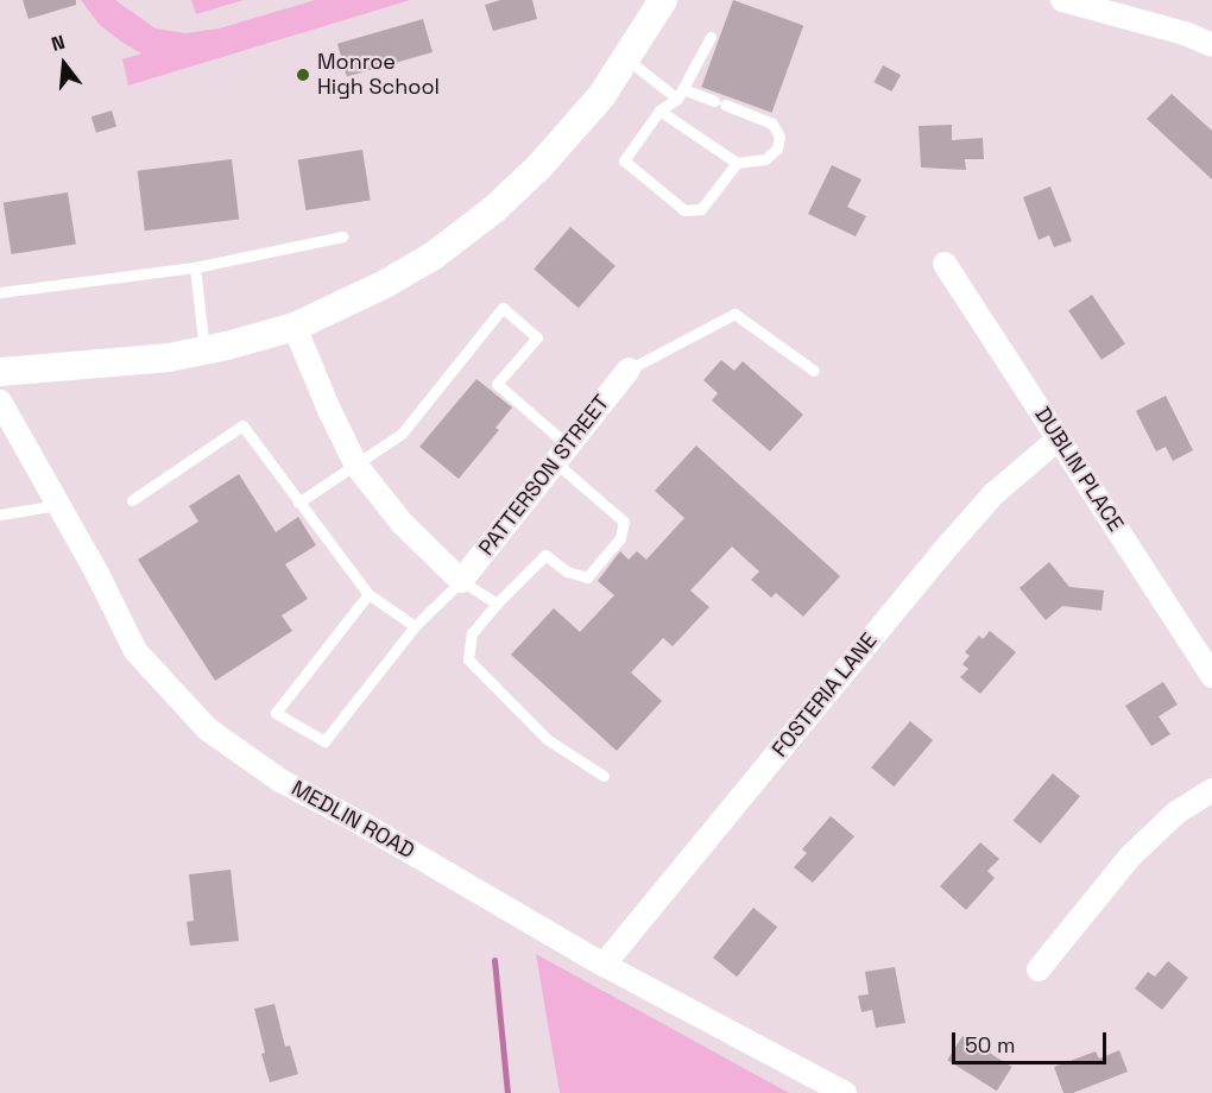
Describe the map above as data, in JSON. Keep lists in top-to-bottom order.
{
  "streets": {
    "street": [
      "DUBLIN PLACE",
      "PATTERSON STREET",
      "FOSTERIA LANE",
      "MEDLIN ROAD"
    ]
  },
  "crossings": [
    ["DUBLIN PLACE", "FOSTERIA LANE"],
    ["FOSTERIA LANE", "MEDLIN ROAD"]
  ],
  "places": ["Monroe High School"],
  "scale_bar": "50 m",
  "north": "top"
}
